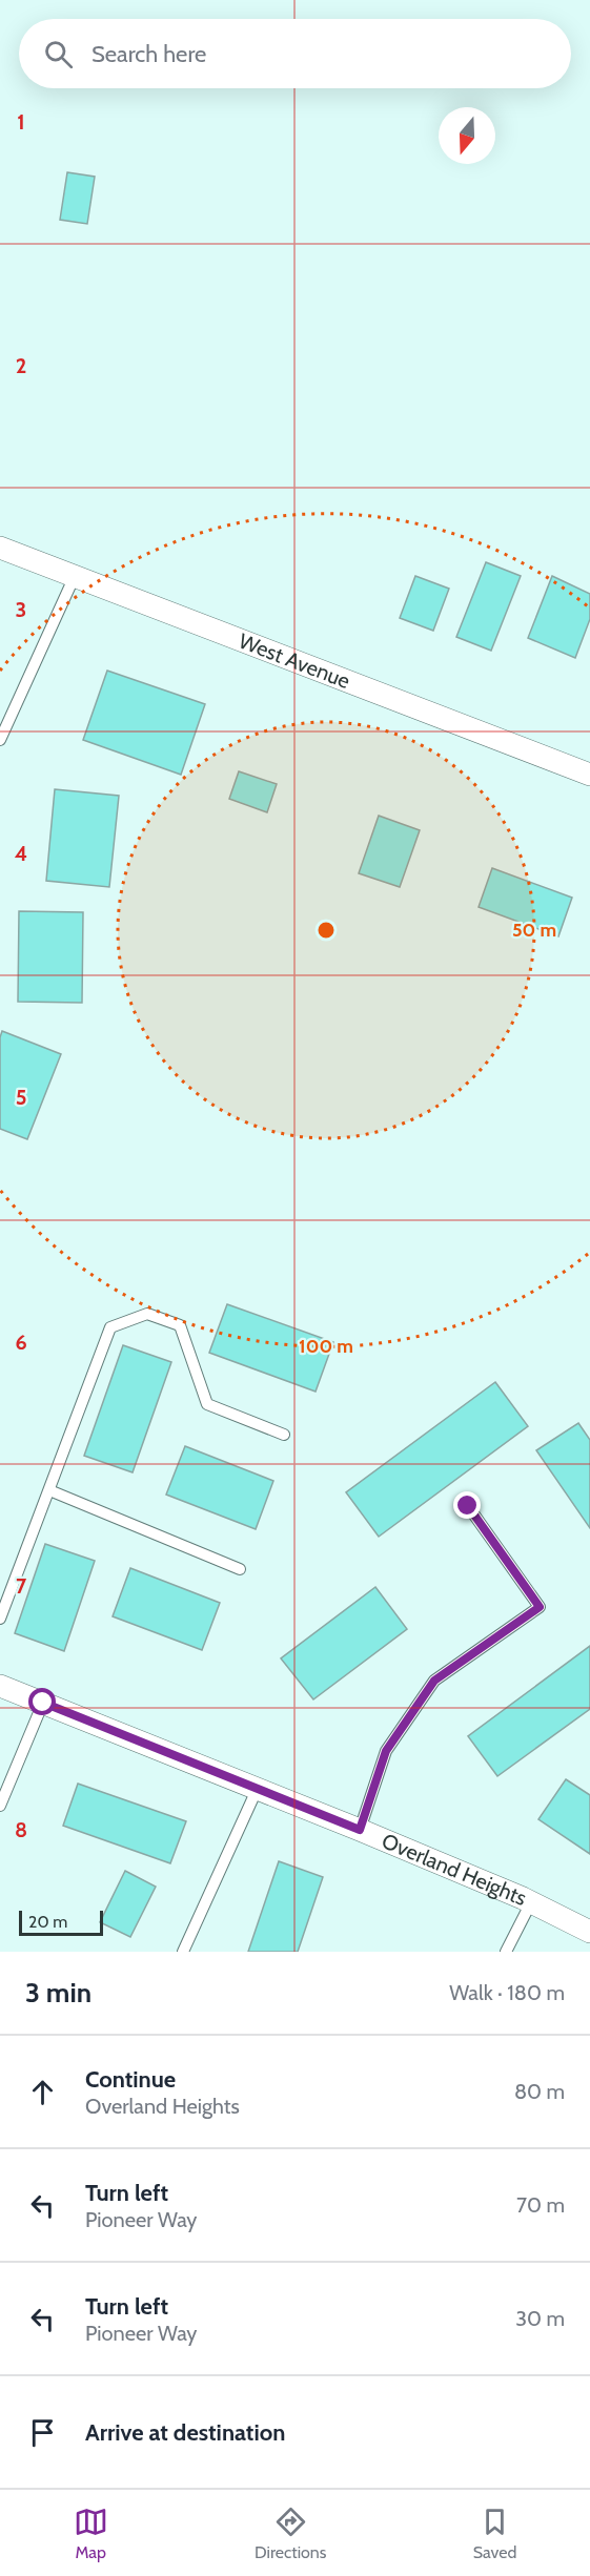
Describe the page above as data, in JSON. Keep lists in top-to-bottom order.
{
  "streets": {
    "street": ["West Avenue", "Overland Heights"]
  },
  "scale_bar": "20 m",
  "north": "bottom",
  "page": {
    "search": "Search here",
    "scale": "20 m",
    "heading": ["3 min", "Walk · 180 m"],
    "list": [
      ["Continue", "Overland Heights", "80 m"],
      ["Turn left", "Pioneer Way", "70 m"],
      ["Turn left", "Pioneer Way", "30 m"],
      "Arrive at destination"
    ],
    "nav": ["Map", "Directions", "Saved"]
  },
  "grid": {
    "rows": [
      "1",
      "2",
      "3",
      "4",
      "5",
      "6",
      "7",
      "8"
    ]
  },
  "rings": ["50 m", "100 m"]
}
